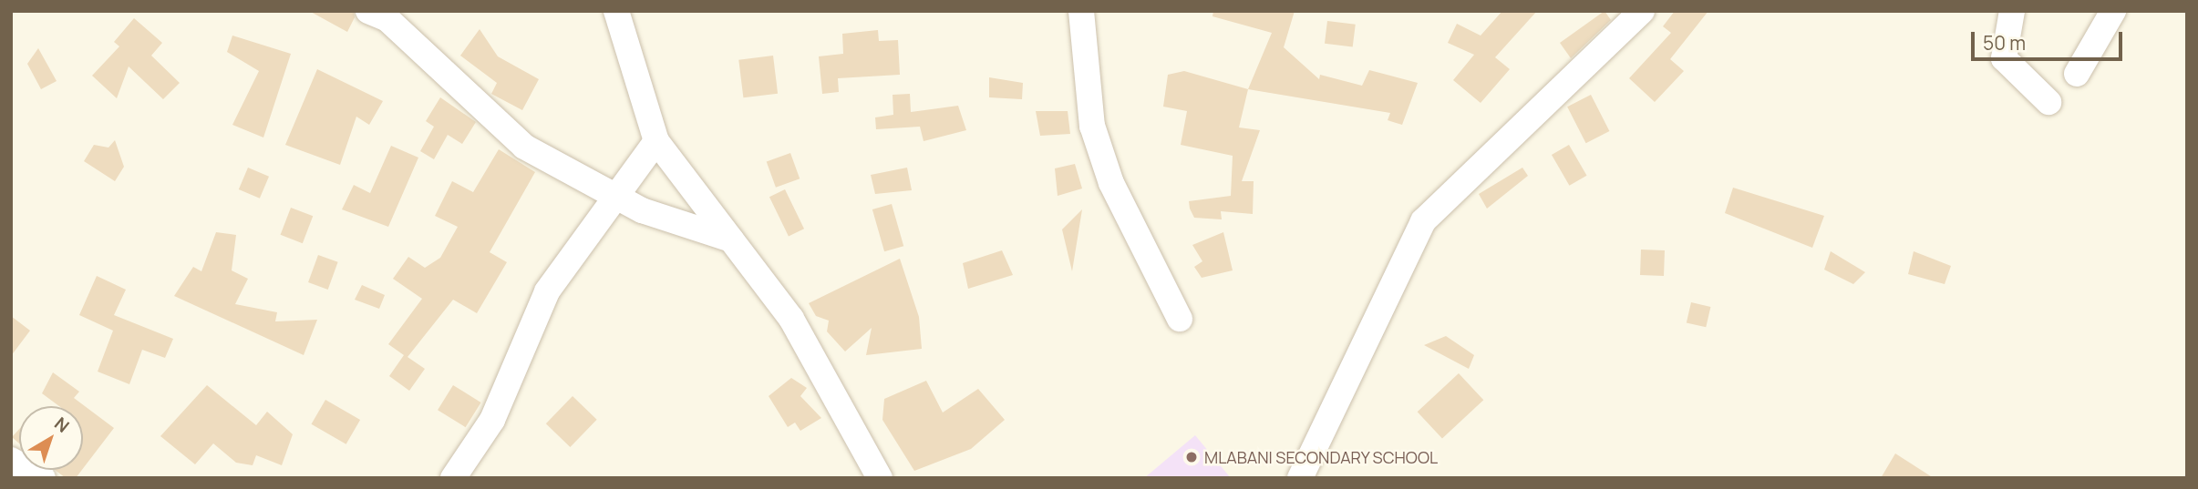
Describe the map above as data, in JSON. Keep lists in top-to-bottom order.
{
  "places": ["MLABANI SECONDARY SCHOOL"],
  "scale_bar": "50 m",
  "north": "top right"
}
